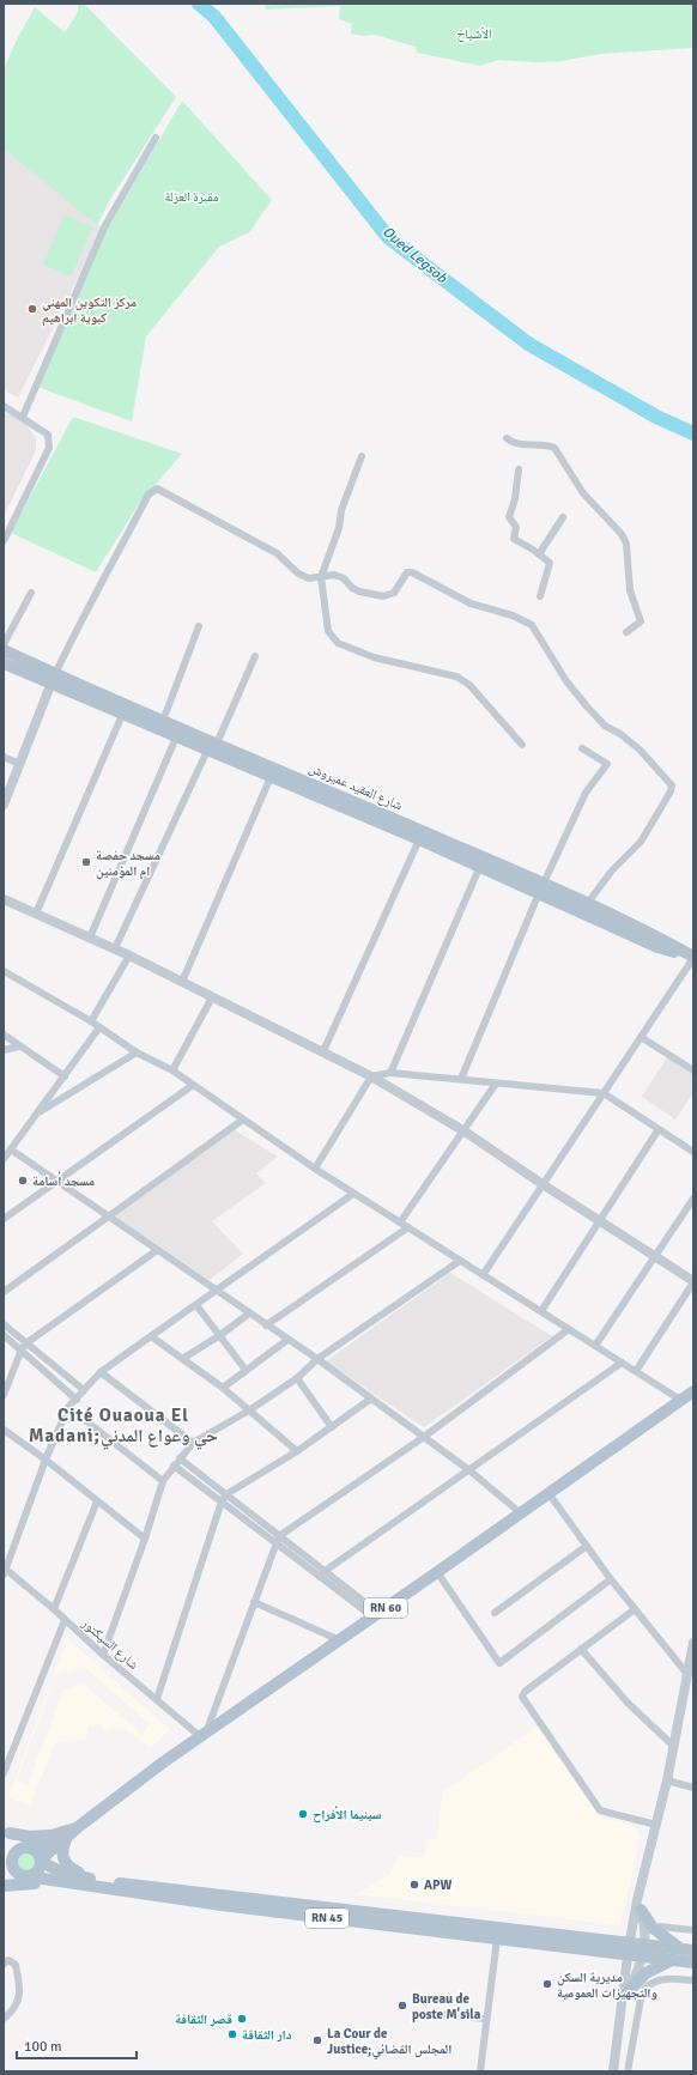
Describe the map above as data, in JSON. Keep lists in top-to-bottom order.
{
  "streets": {
    "main road": ["شارع العقيد عميروش", "RN 60", "RN 45"],
    "street": ["شارع السيكتور"]
  },
  "crossings": [
    ["RN 60", "شارع السيكتور"],
    ["RN 60", "RN 45"]
  ],
  "districts": ["Cité Ouaoua El Madani;حي وعواع المدني"],
  "water": ["Oued Legsob"],
  "parks": ["الأشياخ", "مقبرة العزلة"],
  "places": [
    "مركز التكوين المهني كبوية ابراهيم",
    "مسجد حفصة ام المؤمنين",
    "مسجد أسامة",
    "سينيما الأفراح",
    "APW",
    "مديرية السكن والتجهيزات العمومية",
    "Bureau de poste M'sila",
    "قصر الثقافة",
    "دار الثقاقة",
    "La Cour de Justice;المجلس القضائي"
  ],
  "scale_bar": "100 m"
}
